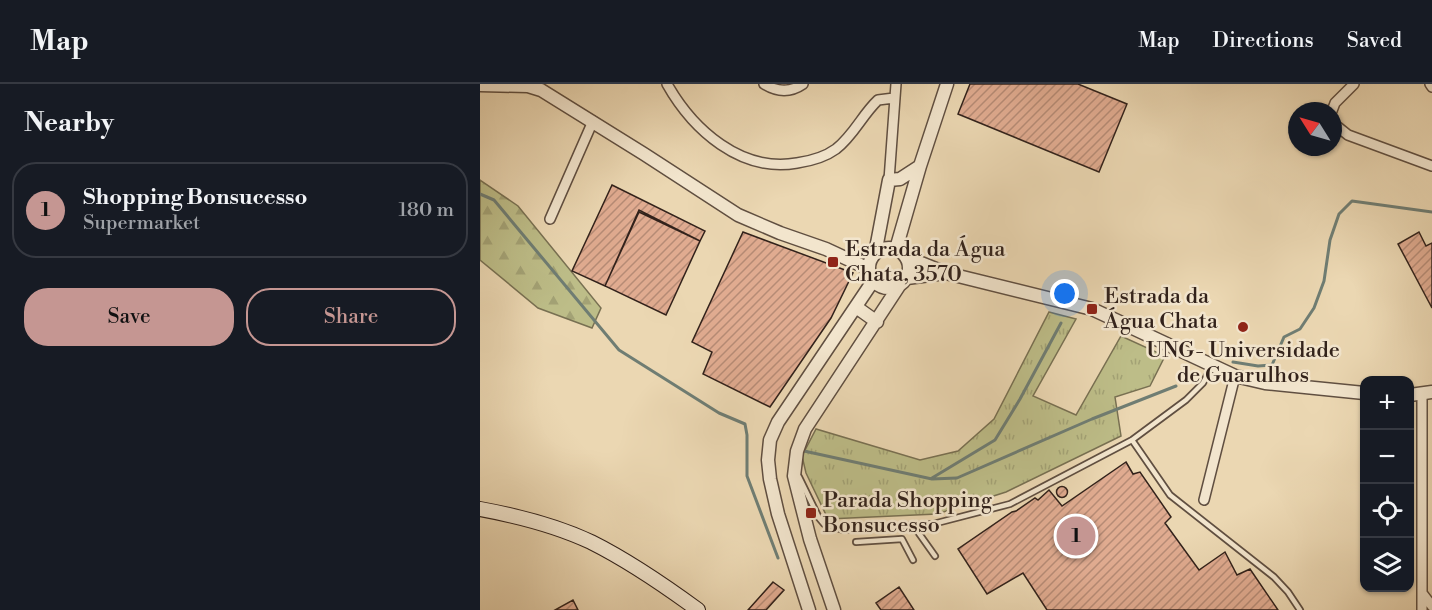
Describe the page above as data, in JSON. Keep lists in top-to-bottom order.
{
  "places": {
    "transit": ["Estrada da Água Chata, 3570", "Estrada da Água Chata", "Parada Shopping Bonsucesso"],
    "other": ["UNG- Universidade de Guarulhos"]
  },
  "north": "top left",
  "page": {
    "header": "Map",
    "nav": ["Map", "Directions", "Saved"],
    "heading": "Nearby",
    "list": [
      {
        "mark": "1",
        "name": "Shopping Bonsucesso",
        "note": "Supermarket",
        "value": "180 m"
      }
    ],
    "buttons": ["Save", "Share"],
    "map_buttons": ["+", "−"],
    "pins": "1"
  }
}
